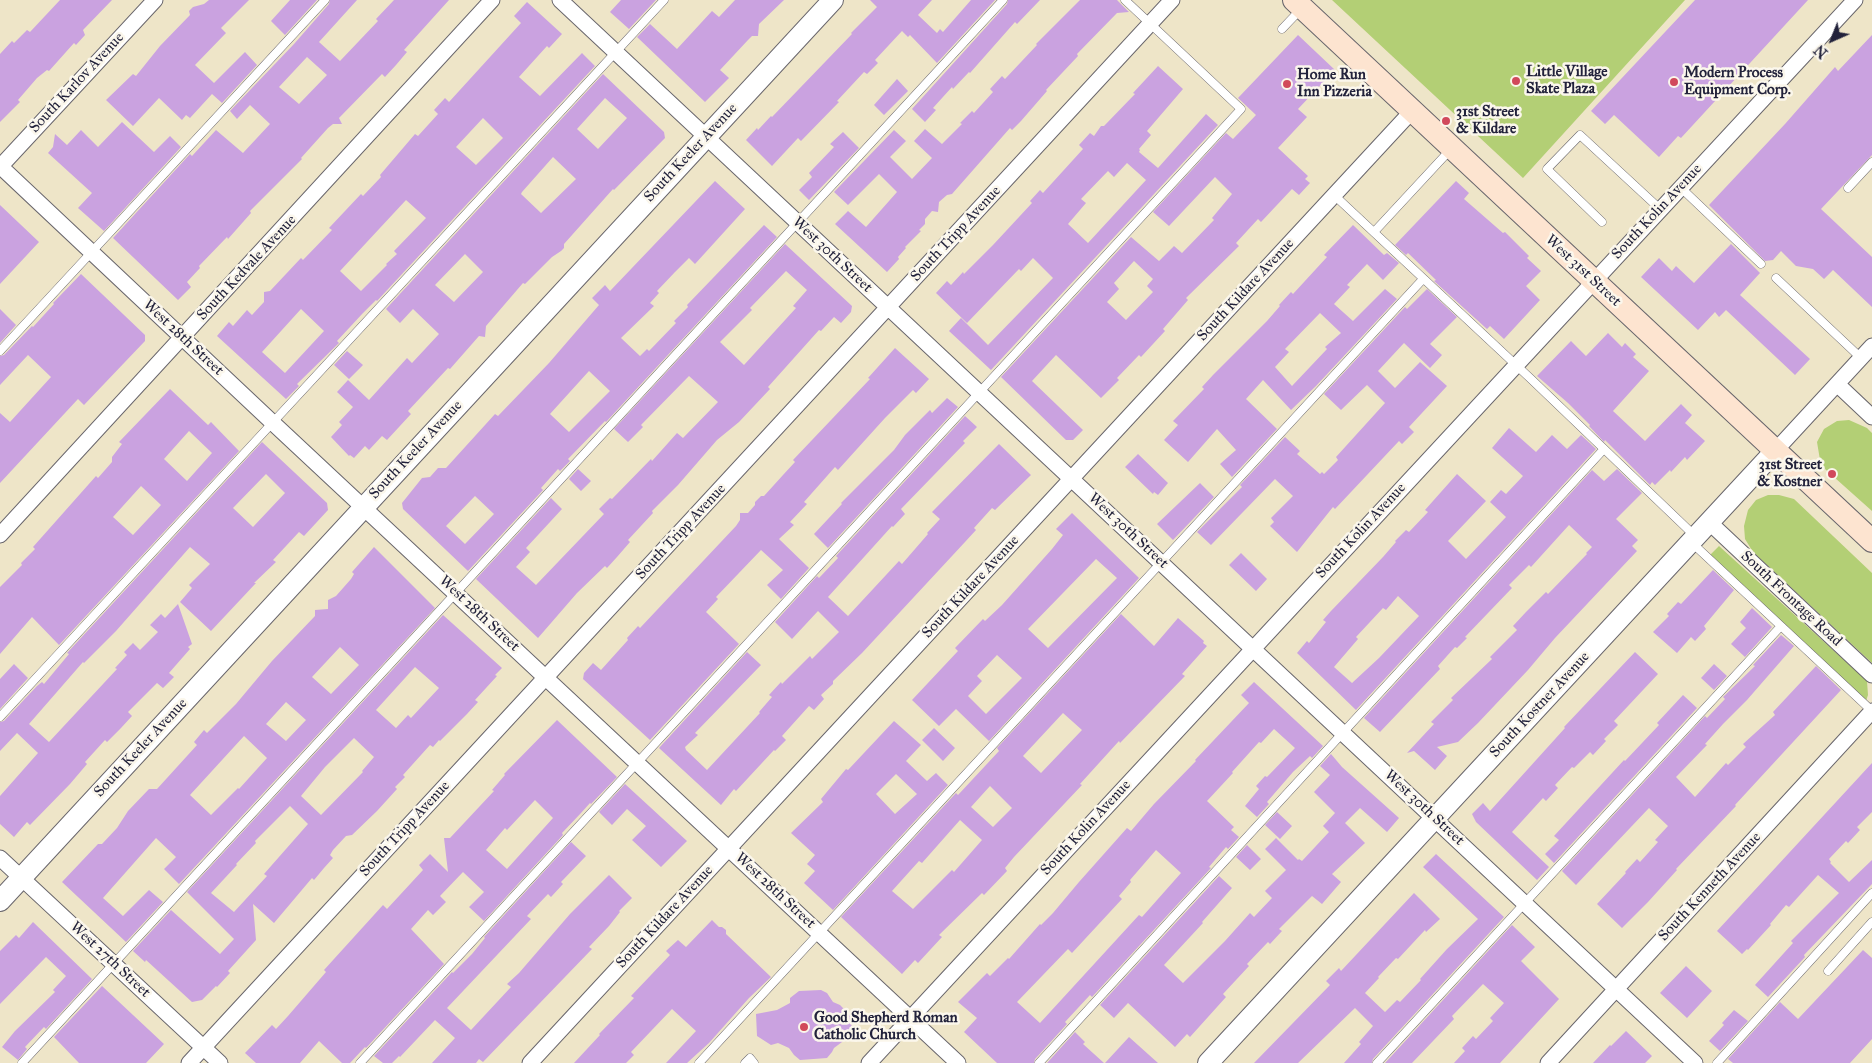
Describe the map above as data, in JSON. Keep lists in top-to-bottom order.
{
  "streets": {
    "main road": ["West 31st Street"],
    "street": [
      "South Karlov Avenue",
      "South Keeler Avenue",
      "South Kolin Avenue",
      "South Tripp Avenue",
      "West 30th Street",
      "South Kedvale Avenue",
      "South Kildare Avenue",
      "West 28th Street",
      "South Frontage Road",
      "South Kostner Avenue",
      "South Kenneth Avenue",
      "West 27th Street"
    ]
  },
  "crossings": [
    ["South Karlov Avenue", "West 28th Street"],
    ["South Keeler Avenue", "West 30th Street"],
    ["South Keeler Avenue", "West 28th Street"],
    ["South Keeler Avenue", "West 27th Street"],
    ["South Kolin Avenue", "West 30th Street"],
    ["South Kolin Avenue", "West 31st Street"],
    ["South Kolin Avenue", "West 28th Street"],
    ["South Tripp Avenue", "West 30th Street"],
    ["South Tripp Avenue", "West 28th Street"],
    ["South Tripp Avenue", "West 27th Street"],
    ["West 30th Street", "South Kildare Avenue"],
    ["West 30th Street", "South Kostner Avenue"],
    ["West 30th Street", "South Kenneth Avenue"],
    ["South Kedvale Avenue", "West 28th Street"],
    ["West 31st Street", "South Kildare Avenue"],
    ["West 31st Street", "South Kostner Avenue"],
    ["South Kildare Avenue", "West 28th Street"],
    ["South Frontage Road", "South Kostner Avenue"]
  ],
  "places": [
    "Little Village Skate Plaza",
    "Modern Process Equipment Corp.",
    "Home Run Inn Pizzeria",
    "31st Street & Kildare",
    "31st Street & Kostner",
    "Good Shepherd Roman Catholic Church"
  ],
  "north": "bottom left"
}
